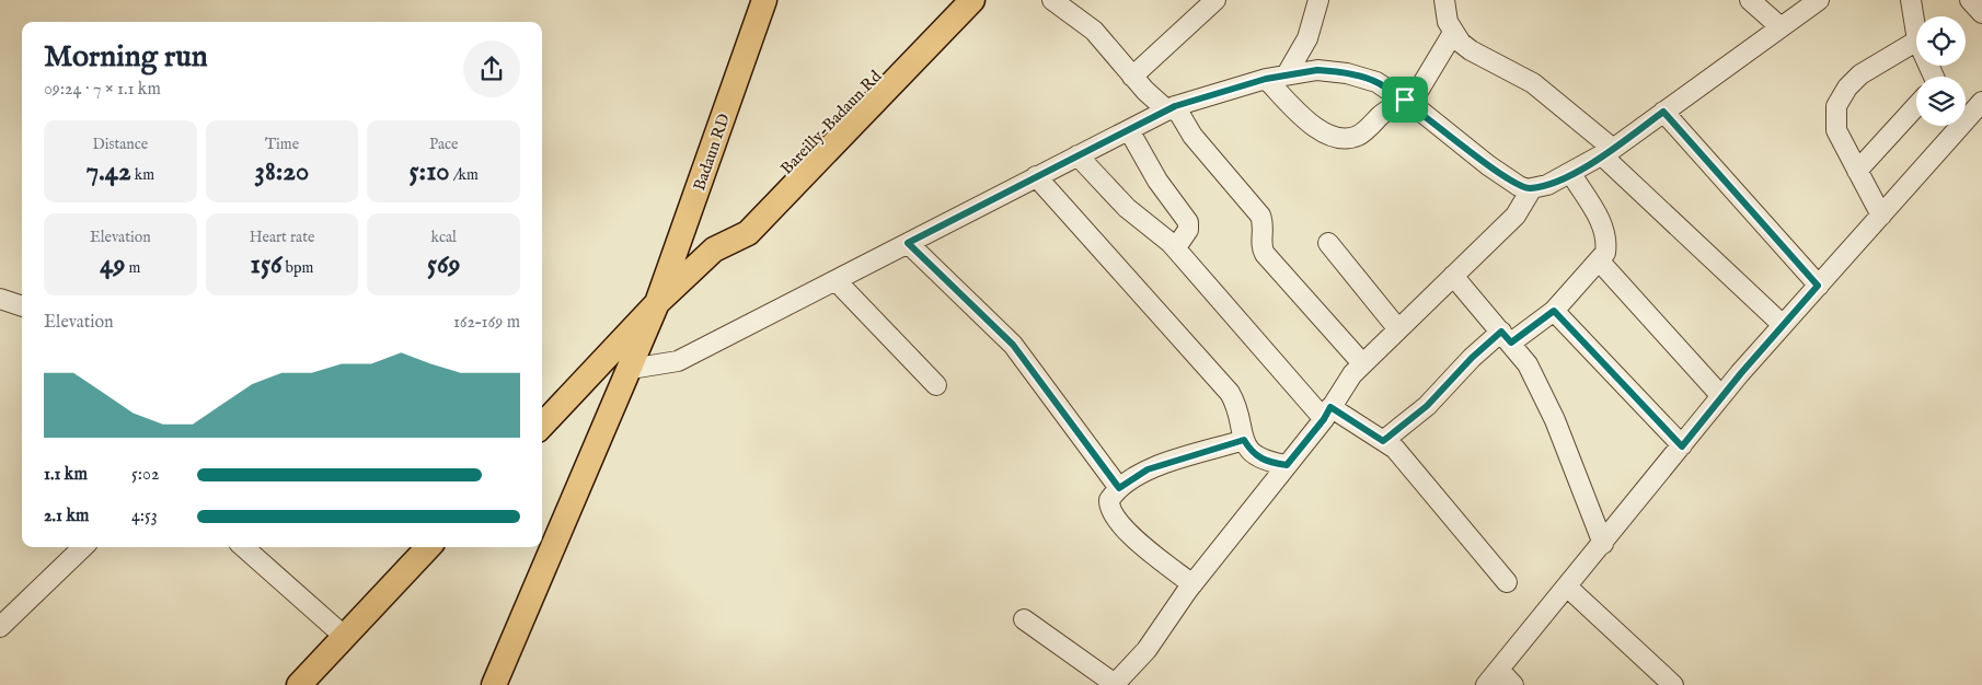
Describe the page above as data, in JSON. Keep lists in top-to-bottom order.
{
  "streets": {
    "main road": ["Bareilly-Badaun Rd", "Badaun RD"]
  },
  "page": {
    "heading": ["Morning run", "09:24 · 7 × 1.1 km"],
    "stats": [
      ["Distance", "7.42 km"],
      ["Time", "38:20"],
      ["Pace", "5:10 /km"],
      ["Elevation", "49 m"],
      ["Heart rate", "156 bpm"],
      ["kcal", "569"]
    ],
    "chart": ["Elevation", "162–169 m"],
    "list": [
      {
        "name": "1.1 km",
        "note": "5:02"
      },
      {
        "name": "2.1 km",
        "note": "4:53"
      }
    ]
  }
}
